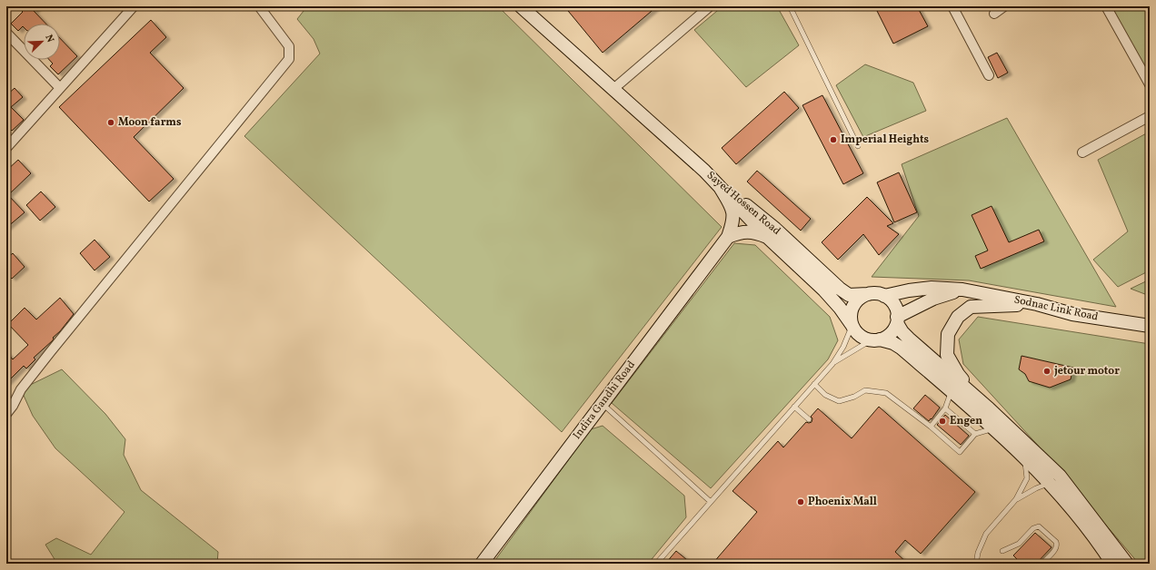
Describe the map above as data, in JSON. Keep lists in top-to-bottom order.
{
  "streets": {
    "main road": ["Sayed Hossen Road", "Sodnac Link Road", "Indira Gandhi Road"]
  },
  "crossings": [
    ["Sayed Hossen Road", "Sodnac Link Road"],
    ["Sayed Hossen Road", "Indira Gandhi Road"]
  ],
  "places": [
    "Moon farms",
    "Imperial Heights",
    "jetour motor",
    "Engen",
    "Phoenix Mall"
  ],
  "north": "top right"
}
